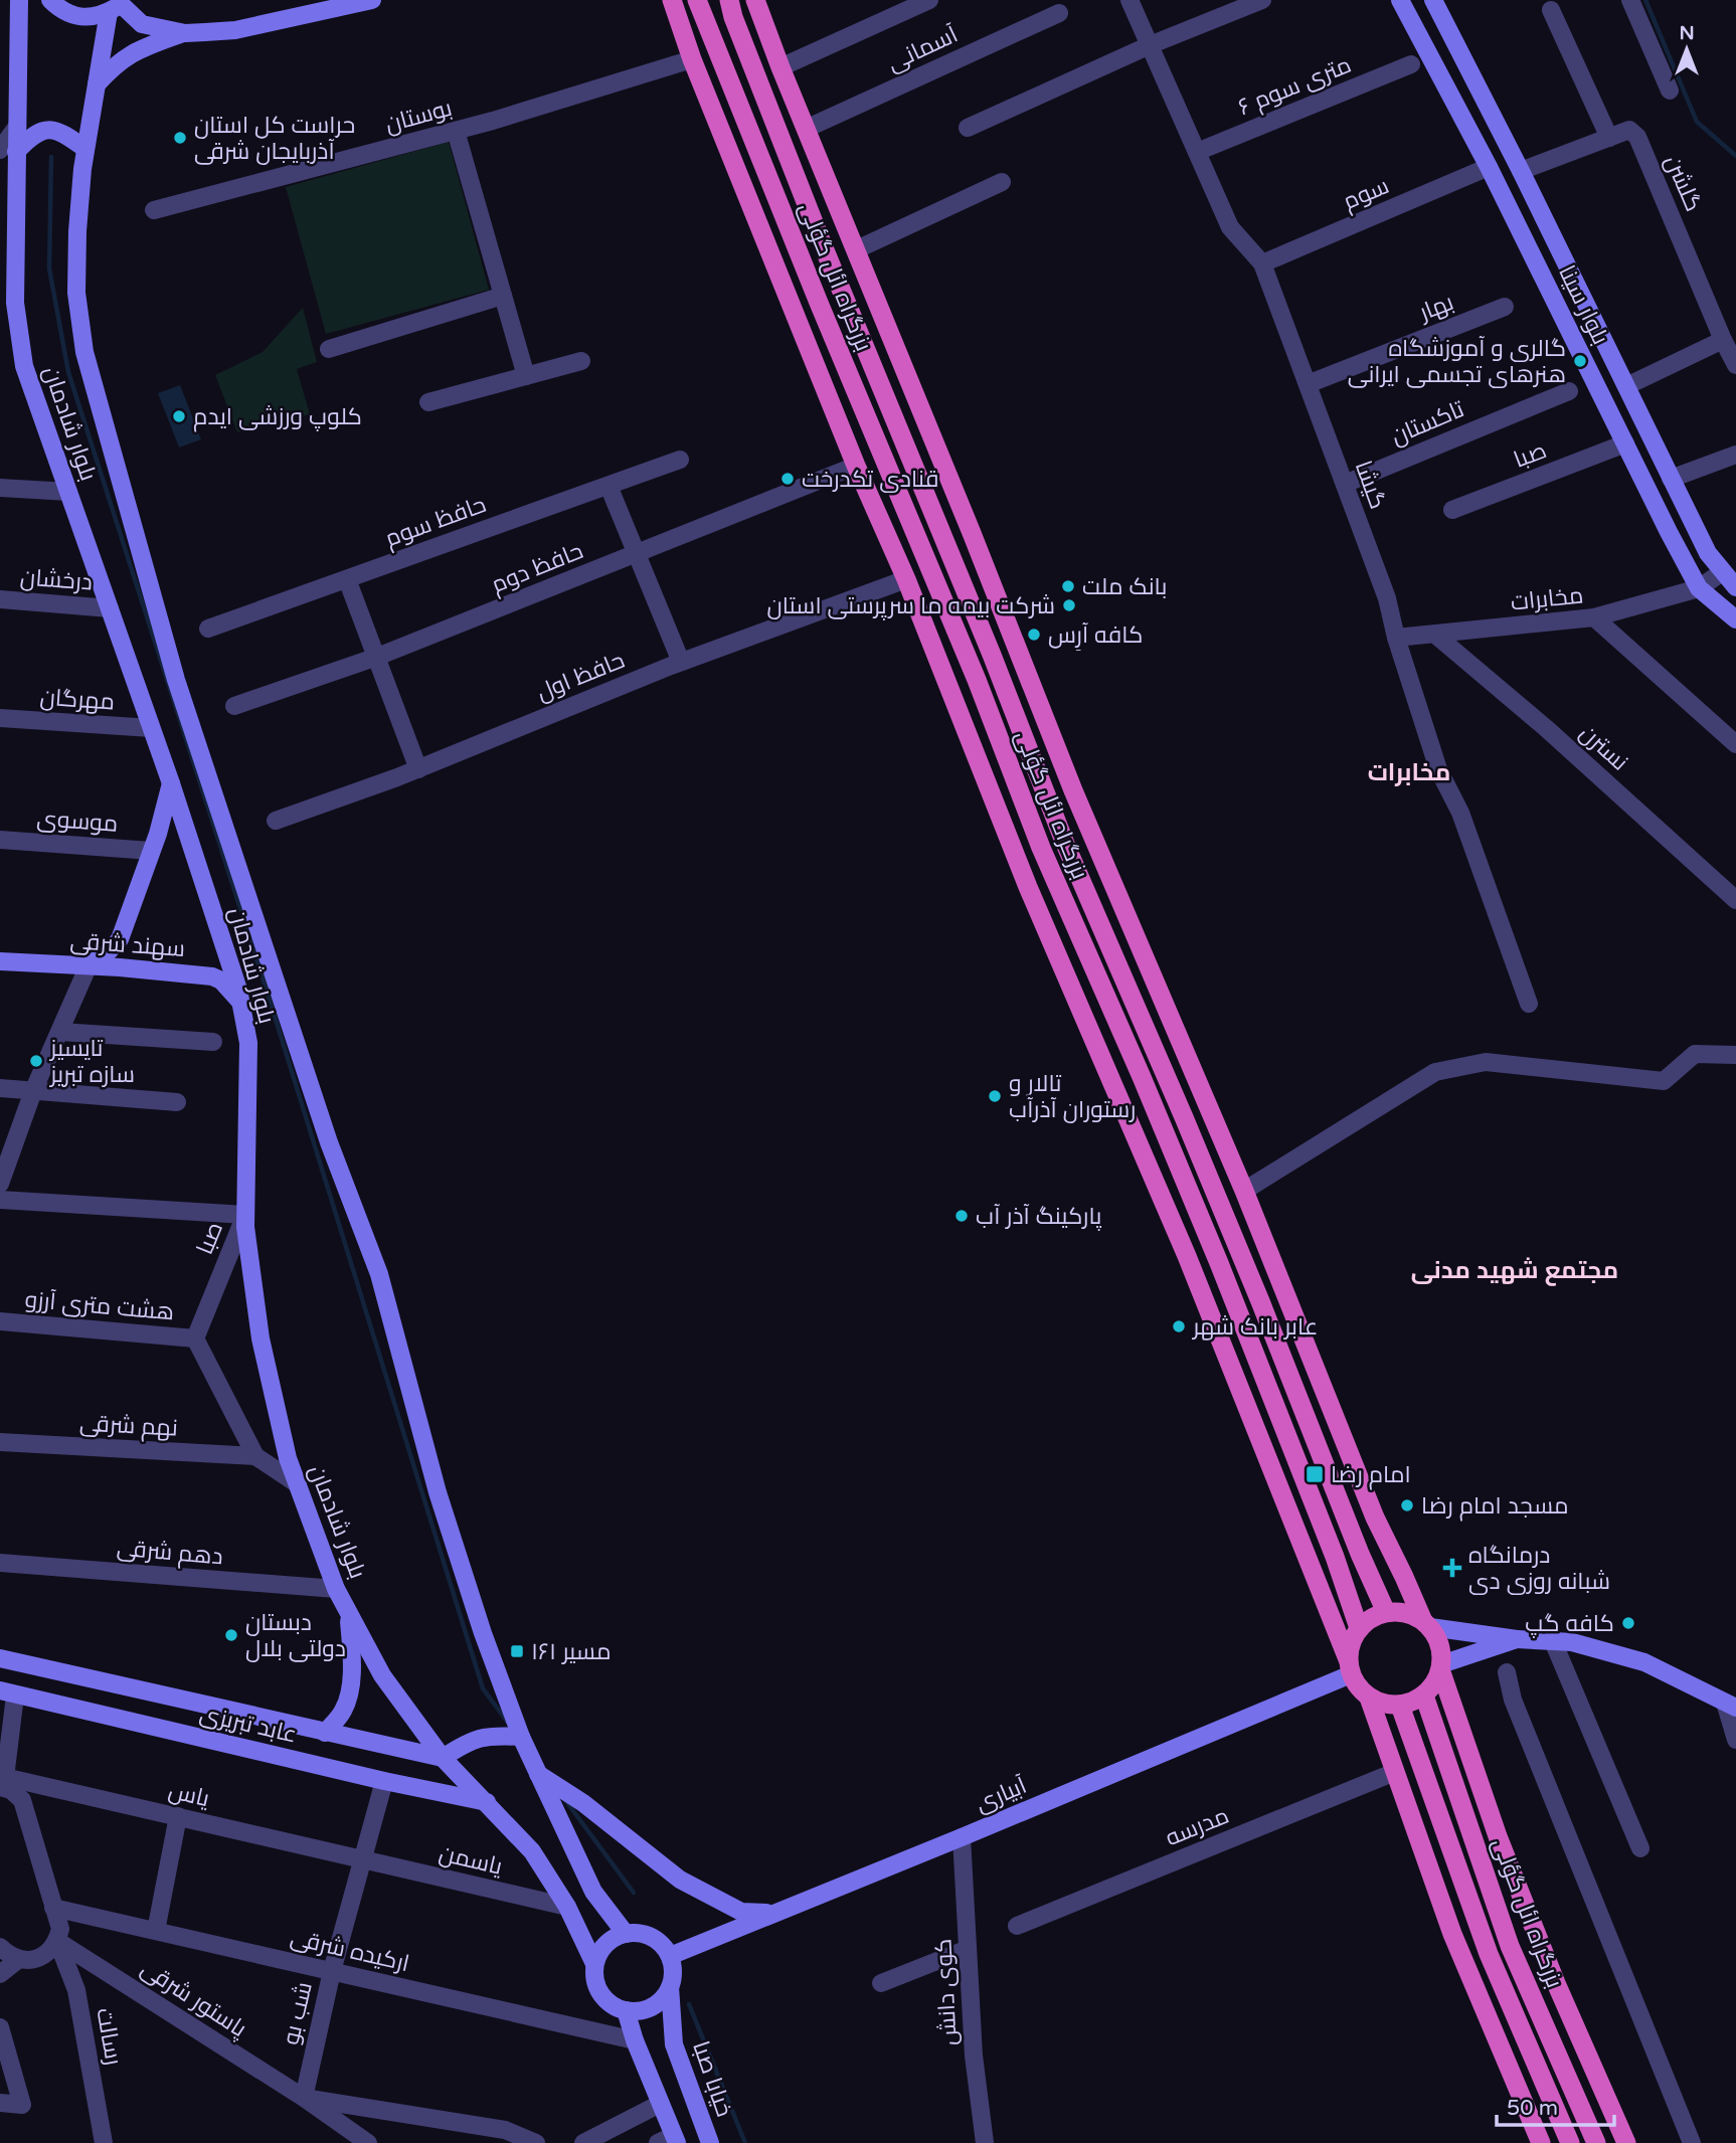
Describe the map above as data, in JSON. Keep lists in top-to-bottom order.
{
  "streets": {
    "highway": ["بزرگراه ائل گؤلی"],
    "main road": [
      "بلوار سینا",
      "بلوار شادمان",
      "سهند شرقی",
      "عابد تبریزی",
      "آبیاری",
      "خیابا صبا"
    ],
    "street": [
      "آسمانی",
      "۶ متری سوم",
      "بوستان",
      "گلشن",
      "سوم",
      "بهار",
      "تاکستان",
      "صبا",
      "گیشا",
      "حافظ سوم",
      "حافظ دوم",
      "درخشان",
      "مخابرات",
      "حافظ اول",
      "مهرگان",
      "نسترن",
      "موسوی",
      "هشت متری آرزو",
      "نهم شرقی",
      "دهم شرقی",
      "یاس",
      "مدرسه",
      "یاسمن",
      "ارکیده شرقی",
      "کوی دانش",
      "پاستور شرقی",
      "شب بو",
      "رسالت"
    ]
  },
  "crossings": [
    ["۶ متری سوم", "گیشا"],
    ["گلشن", "بلوار سینا"],
    ["سوم", "بلوار سینا"],
    ["سوم", "گیشا"],
    ["بزرگراه ائل گؤلی", "آبیاری"],
    ["بلوار سینا", "صبا"],
    ["بلوار سینا", "مخابرات"],
    ["بهار", "گیشا"],
    ["تاکستان", "گیشا"],
    ["بلوار شادمان", "صبا"],
    ["بلوار شادمان", "درخشان"],
    ["بلوار شادمان", "مهرگان"],
    ["بلوار شادمان", "سهند شرقی"],
    ["بلوار شادمان", "دهم شرقی"],
    ["بلوار شادمان", "عابد تبریزی"],
    ["بلوار شادمان", "آبیاری"],
    ["بلوار شادمان", "یاسمن"],
    ["بلوار شادمان", "خیابا صبا"],
    ["صبا", "هشت متری آرزو"],
    ["گیشا", "مخابرات"],
    ["مخابرات", "نسترن"],
    ["عابد تبریزی", "شب بو"],
    ["یاس", "یاسمن"],
    ["یاس", "شب بو"],
    ["یاس", "رسالت"],
    ["آبیاری", "کوی دانش"],
    ["آبیاری", "خیابا صبا"],
    ["یاسمن", "شب بو"],
    ["ارکیده شرقی", "شب بو"],
    ["ارکیده شرقی", "رسالت"],
    ["پاستور شرقی", "شب بو"],
    ["پاستور شرقی", "رسالت"]
  ],
  "districts": ["مخابرات", "مجتمع شهید مدنی"],
  "places": {
    "other": [
      "حراست کل استان آذربایجان شرقی",
      "گالری و آموزشگاه هنرهای تجسمی ایرانی",
      "کلوپ ورزشی ایدم",
      "قنادی تکدرخت",
      "بانک ملت",
      "شرکت بیمه ما سرپرستی استان",
      "کافه آرِس",
      "تایسیز سازه تبریز",
      "تالار و رستوران آذرآب",
      "پارکینگ آذر آب",
      "عابر بانک شهر",
      "مسجد امام رضا",
      "کافه گپ",
      "دبستان دولتی بلال"
    ],
    "transit": ["امام رضا", "مسیر ۱۶۱"],
    "health": ["درمانگاه شبانه روزی دی"]
  },
  "scale_bar": "50 m",
  "north": "top"
}
